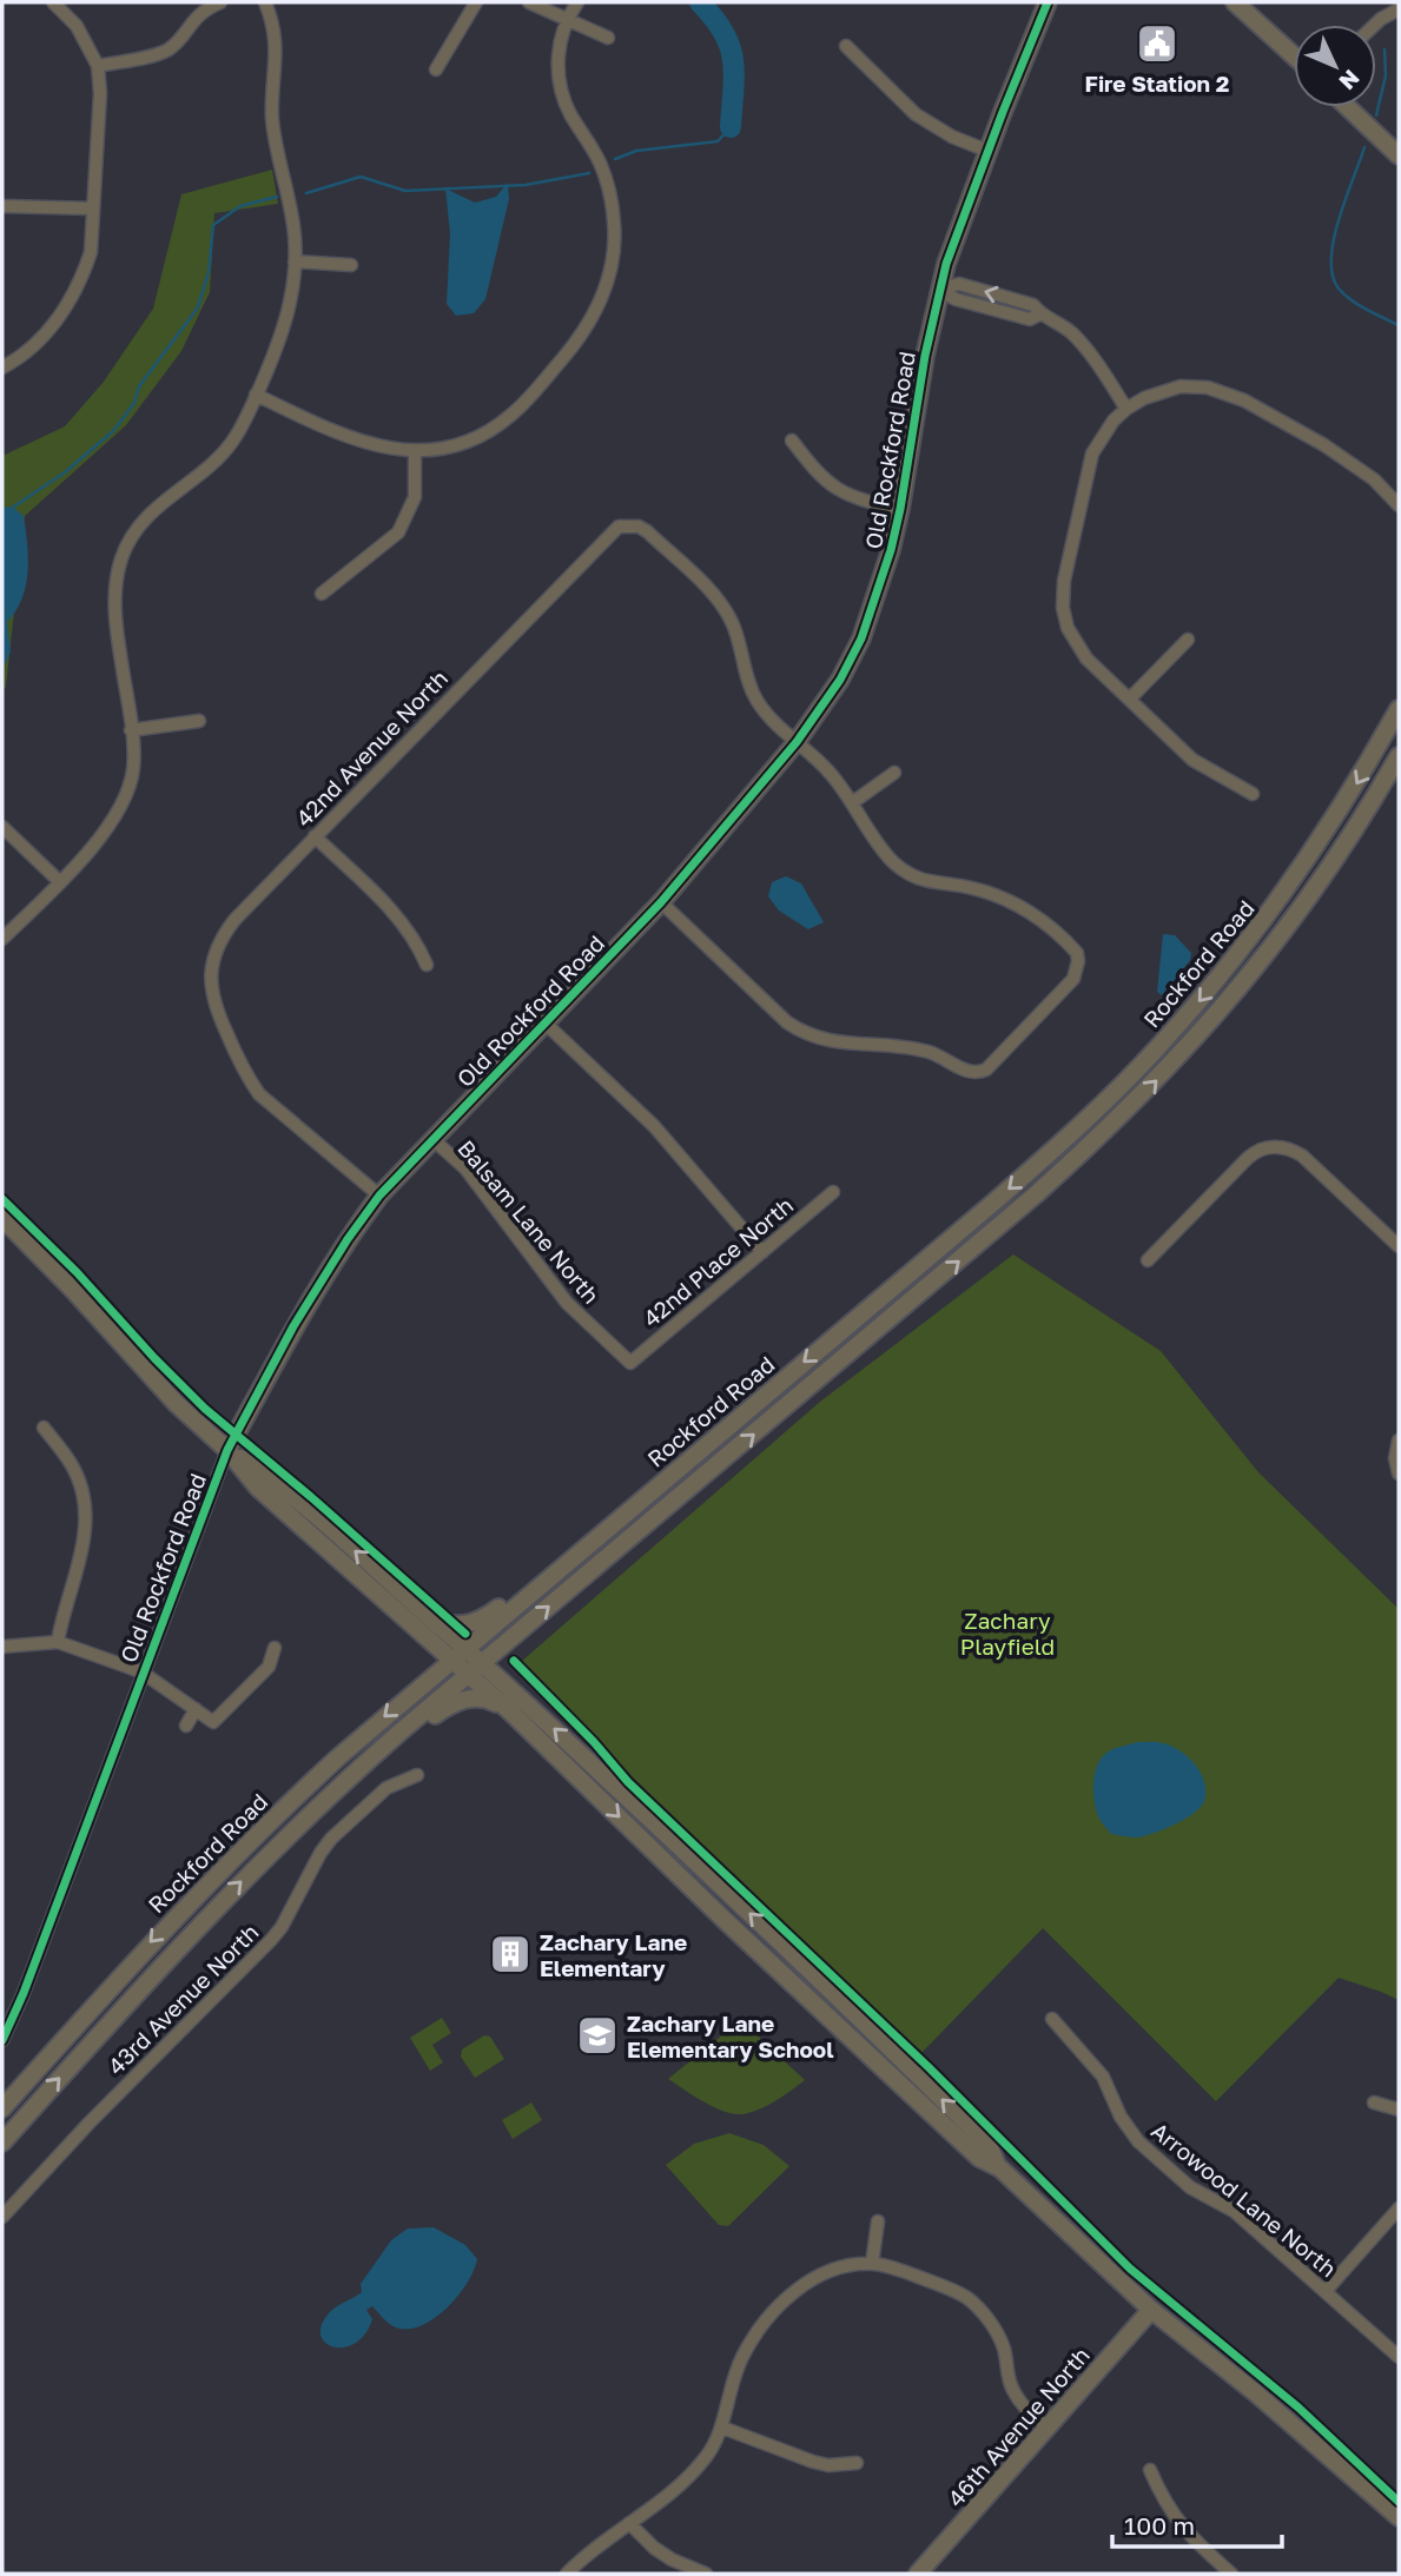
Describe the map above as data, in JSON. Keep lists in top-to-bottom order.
{
  "streets": {
    "street": [
      "Old Rockford Road",
      "42nd Avenue North",
      "Rockford Road",
      "Balsam Lane North",
      "42nd Place North",
      "43rd Avenue North",
      "Arrowood Lane North",
      "46th Avenue North"
    ]
  },
  "crossings": [
    ["Old Rockford Road", "42nd Avenue North"],
    ["Old Rockford Road", "Balsam Lane North"],
    ["Balsam Lane North", "42nd Place North"]
  ],
  "parks": ["Zachary Playfield"],
  "places": {
    "public building": ["Fire Station 2"],
    "building": ["Zachary Lane Elementary"],
    "school or university": ["Zachary Lane Elementary School"]
  },
  "scale_bar": "100 m",
  "north": "bottom right"
}
